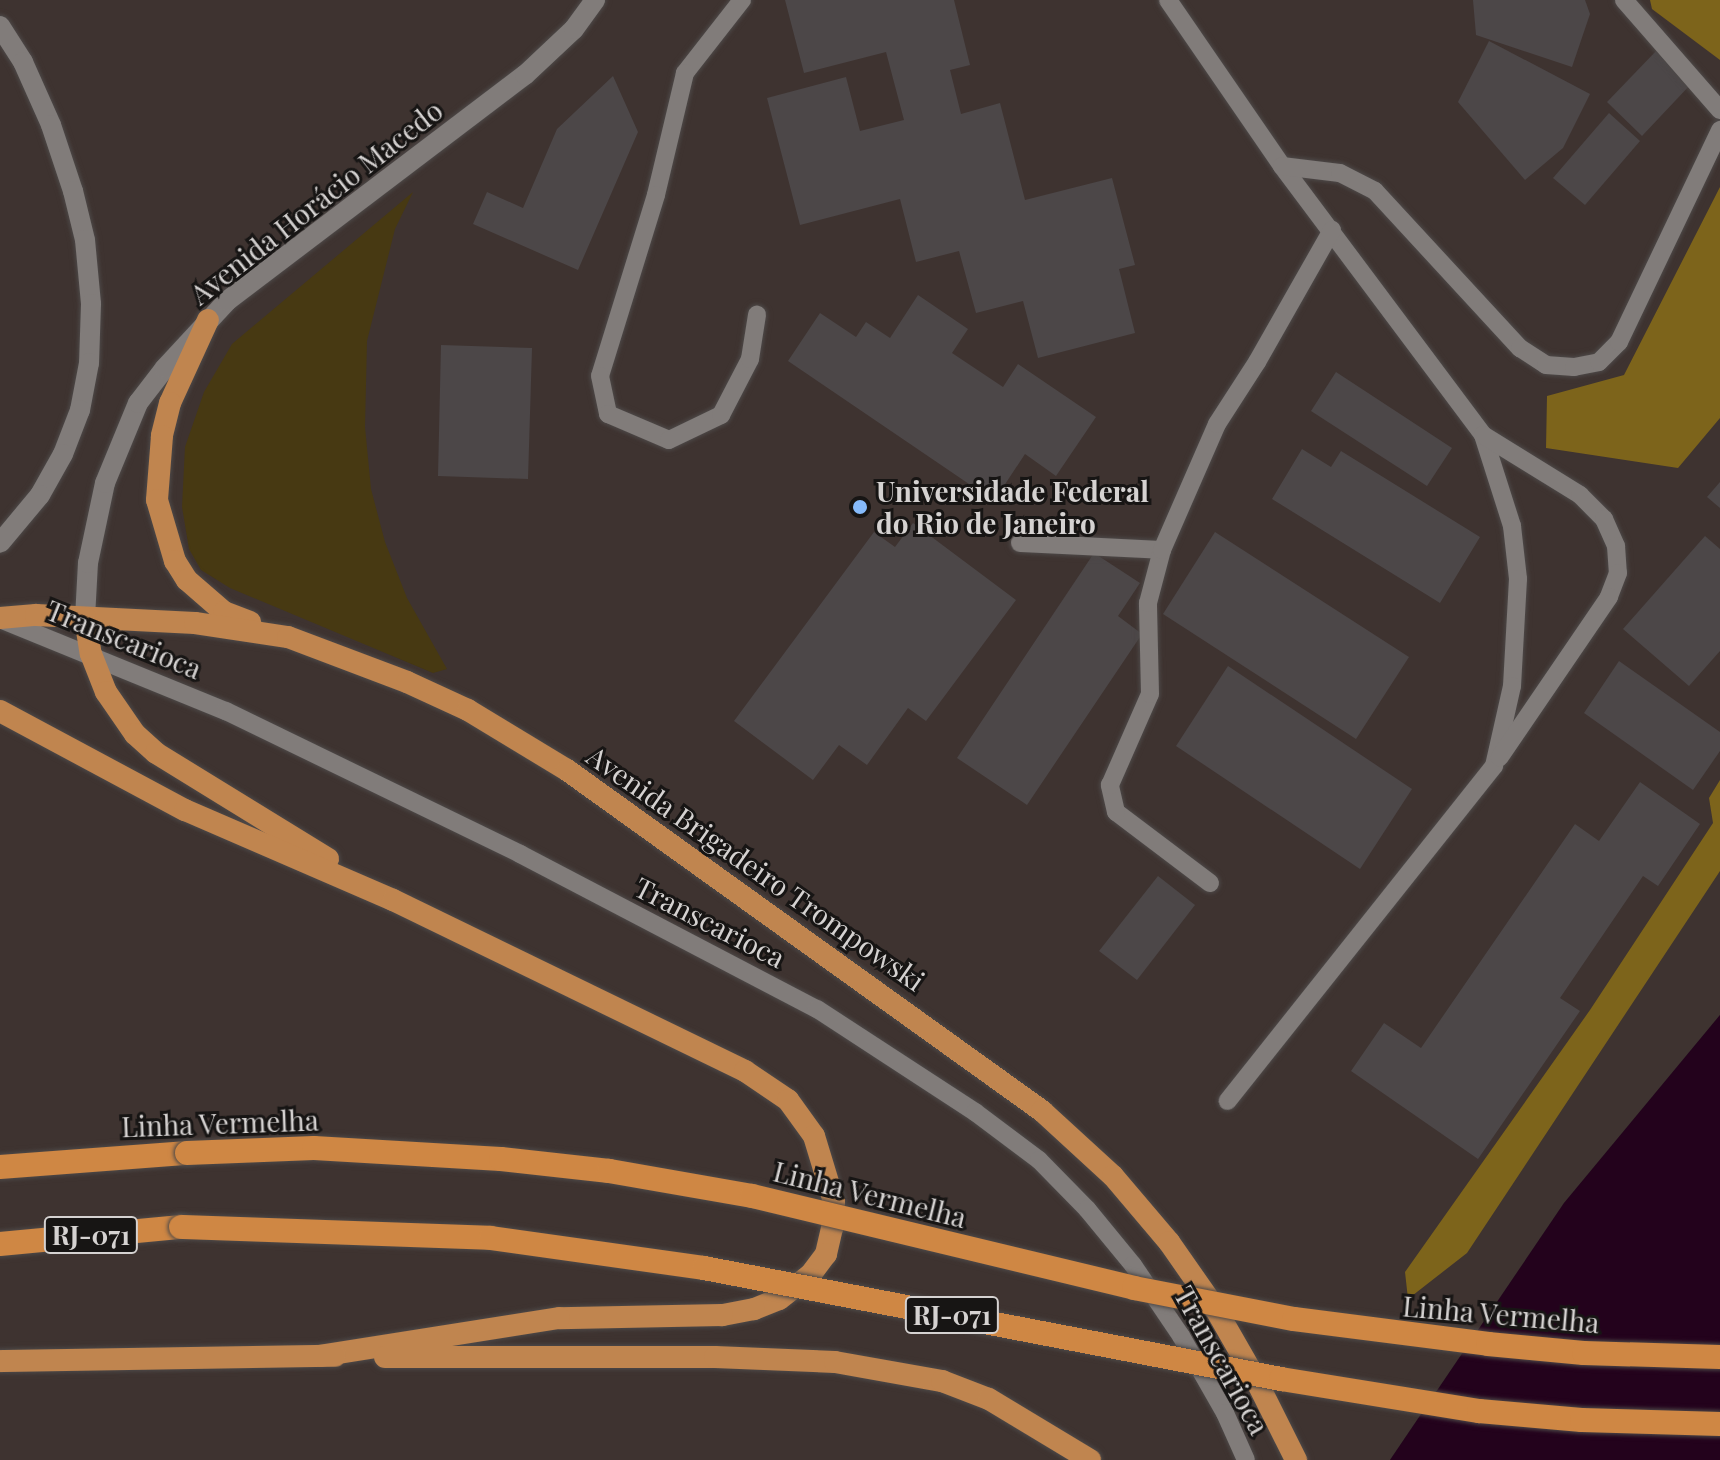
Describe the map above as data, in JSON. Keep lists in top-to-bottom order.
{
  "streets": {
    "highway": ["Avenida Brigadeiro Trompowski", "Linha Vermelha", "RJ-071"],
    "street": ["Avenida Horácio Macedo"],
    "lane": ["Transcarioca"]
  },
  "crossings": [
    ["Avenida Horácio Macedo", "Avenida Brigadeiro Trompowski"],
    ["Transcarioca", "Avenida Brigadeiro Trompowski"]
  ],
  "places": ["Universidade Federal do Rio de Janeiro"]
}
